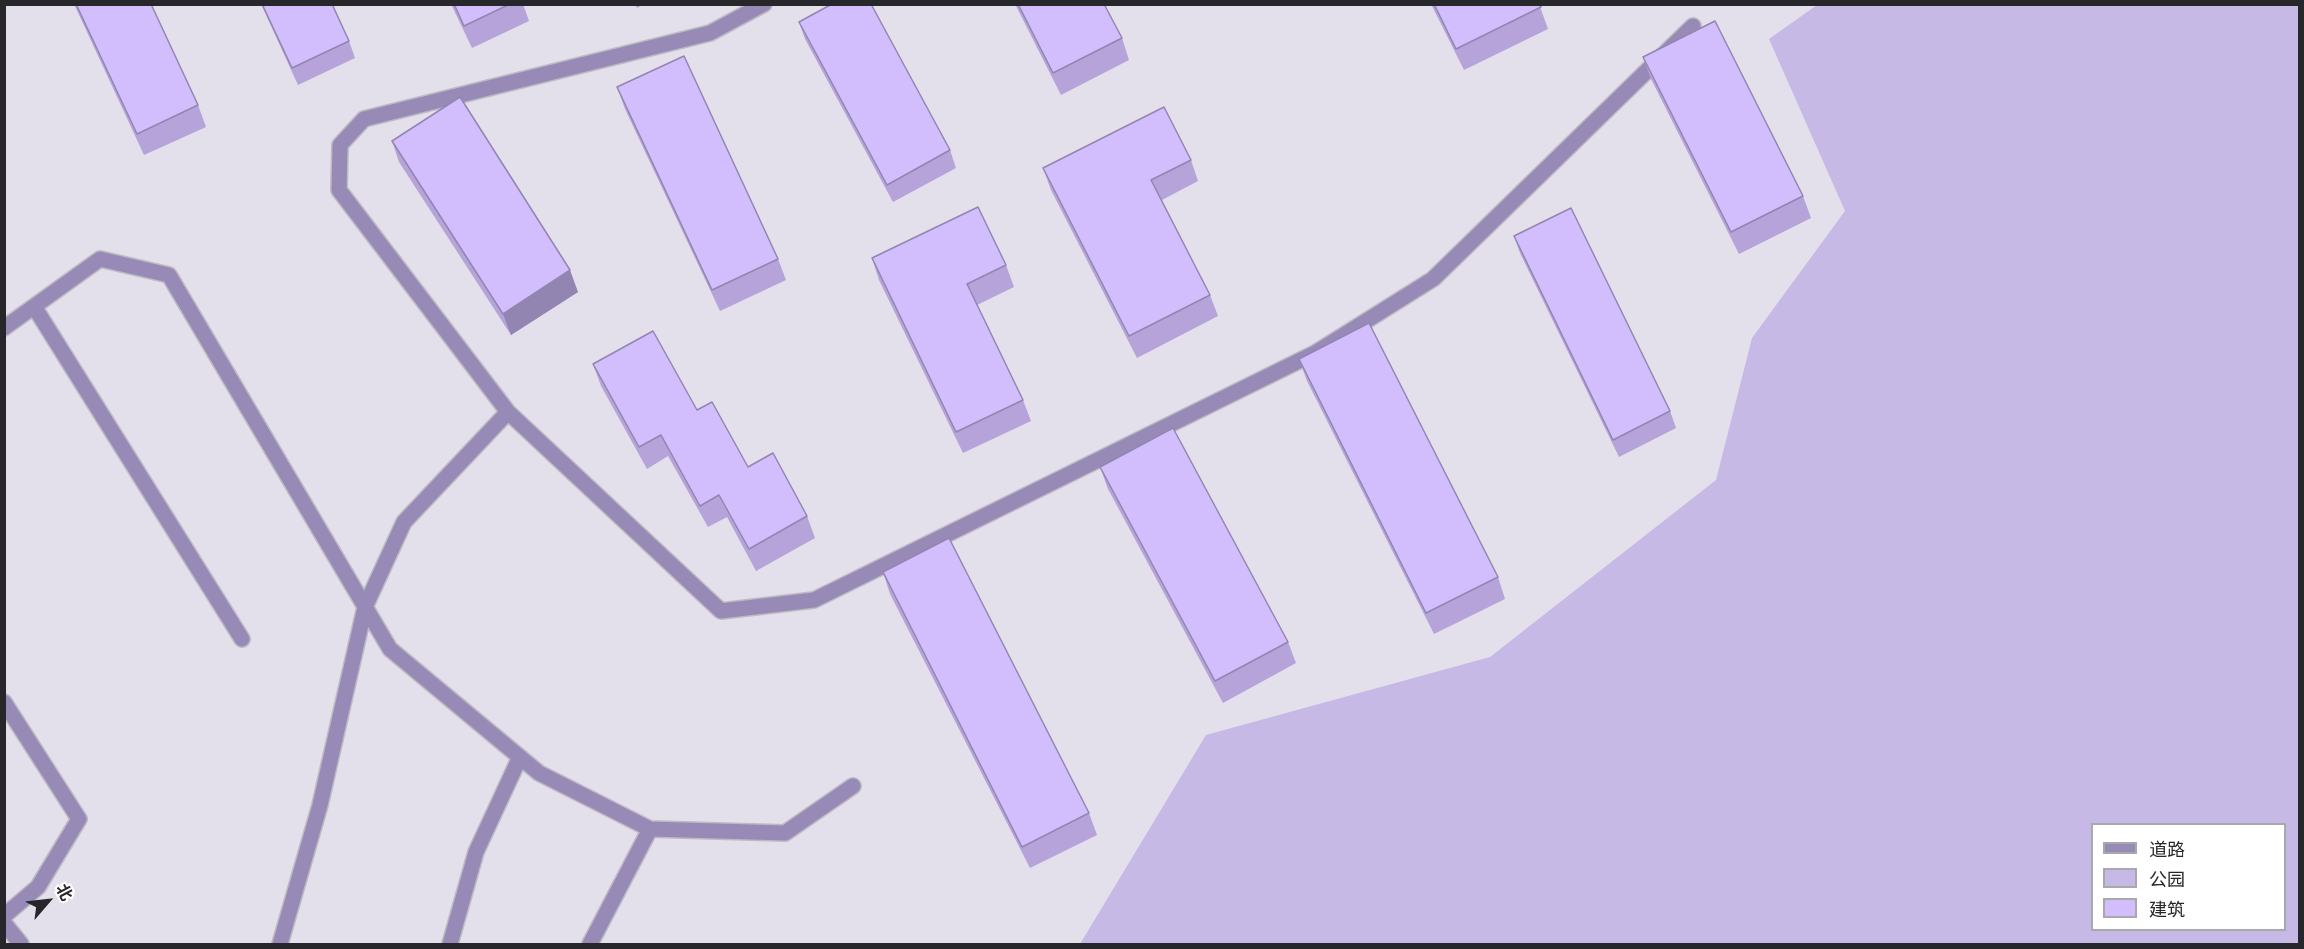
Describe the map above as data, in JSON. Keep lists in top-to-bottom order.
{
  "legend": ["道路", "公园", "建筑"],
  "north": "top right"
}
